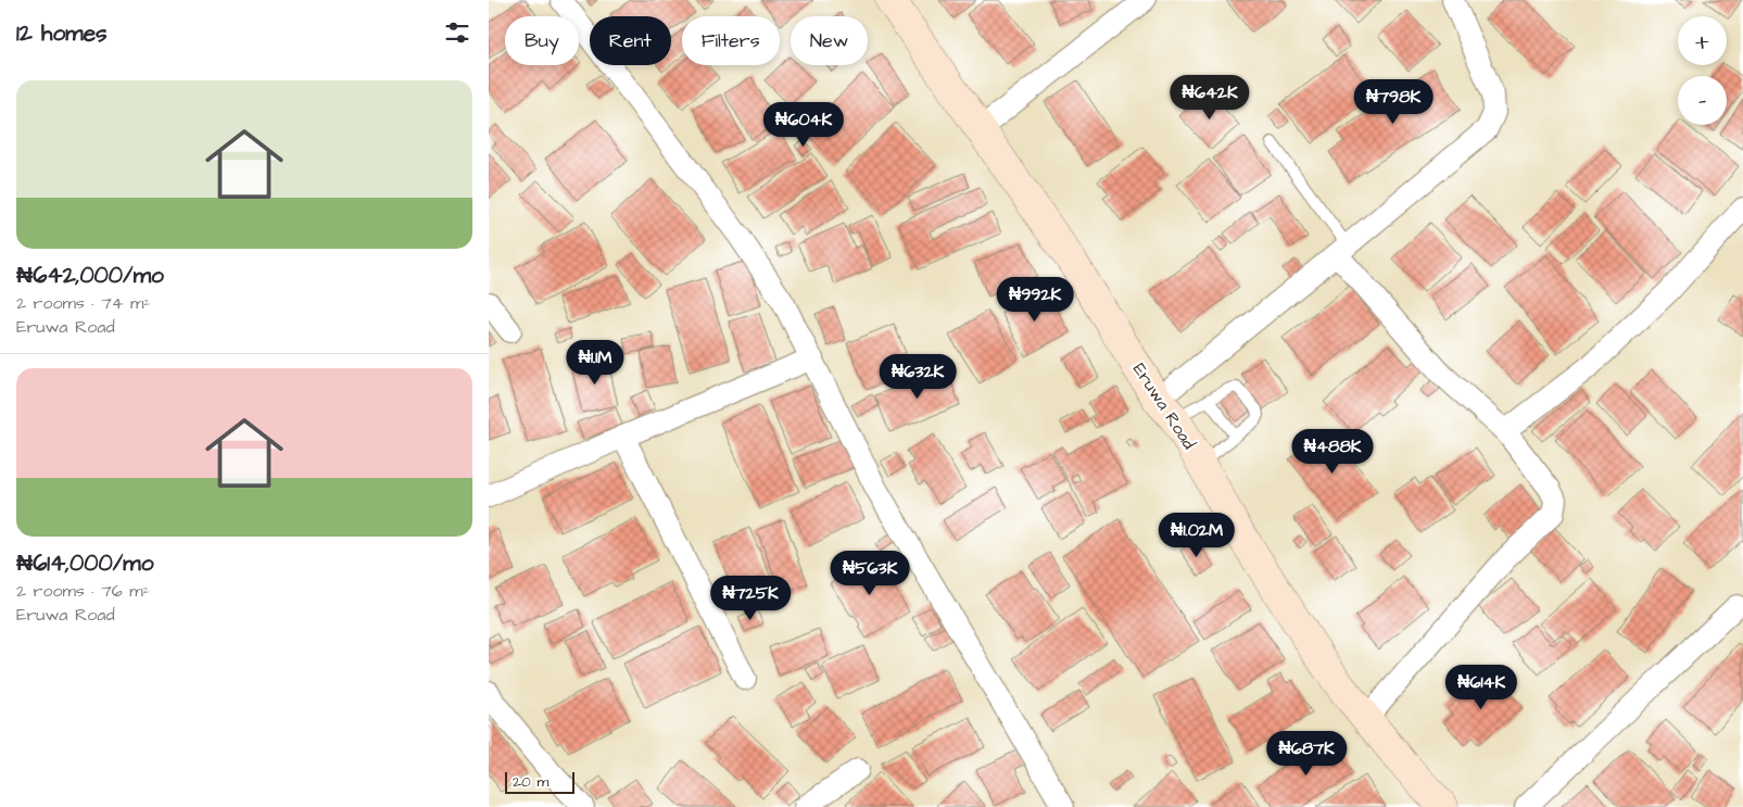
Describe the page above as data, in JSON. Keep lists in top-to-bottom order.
{
  "streets": {
    "main road": ["Eruwa Road"]
  },
  "scale_bar": "20 m",
  "page": {
    "heading": "12 homes",
    "map_buttons": ["+", "−"],
    "chip": [
      "Buy",
      "Rent",
      "Filters",
      "New"
    ],
    "list": [
      {
        "name": "₦642,000/mo",
        "note": "2 rooms · 74 m² · Eruwa Road"
      },
      {
        "name": "₦614,000/mo",
        "note": "2 rooms · 76 m² · Eruwa Road"
      }
    ],
    "price": [
      "₦642K",
      "₦798K",
      "₦604K",
      "₦992K",
      "₦1.1M",
      "₦632K",
      "₦488K",
      "₦1.02M",
      "₦563K",
      "₦725K",
      "₦614K",
      "₦687K"
    ],
    "scale": "20 m"
  }
}
